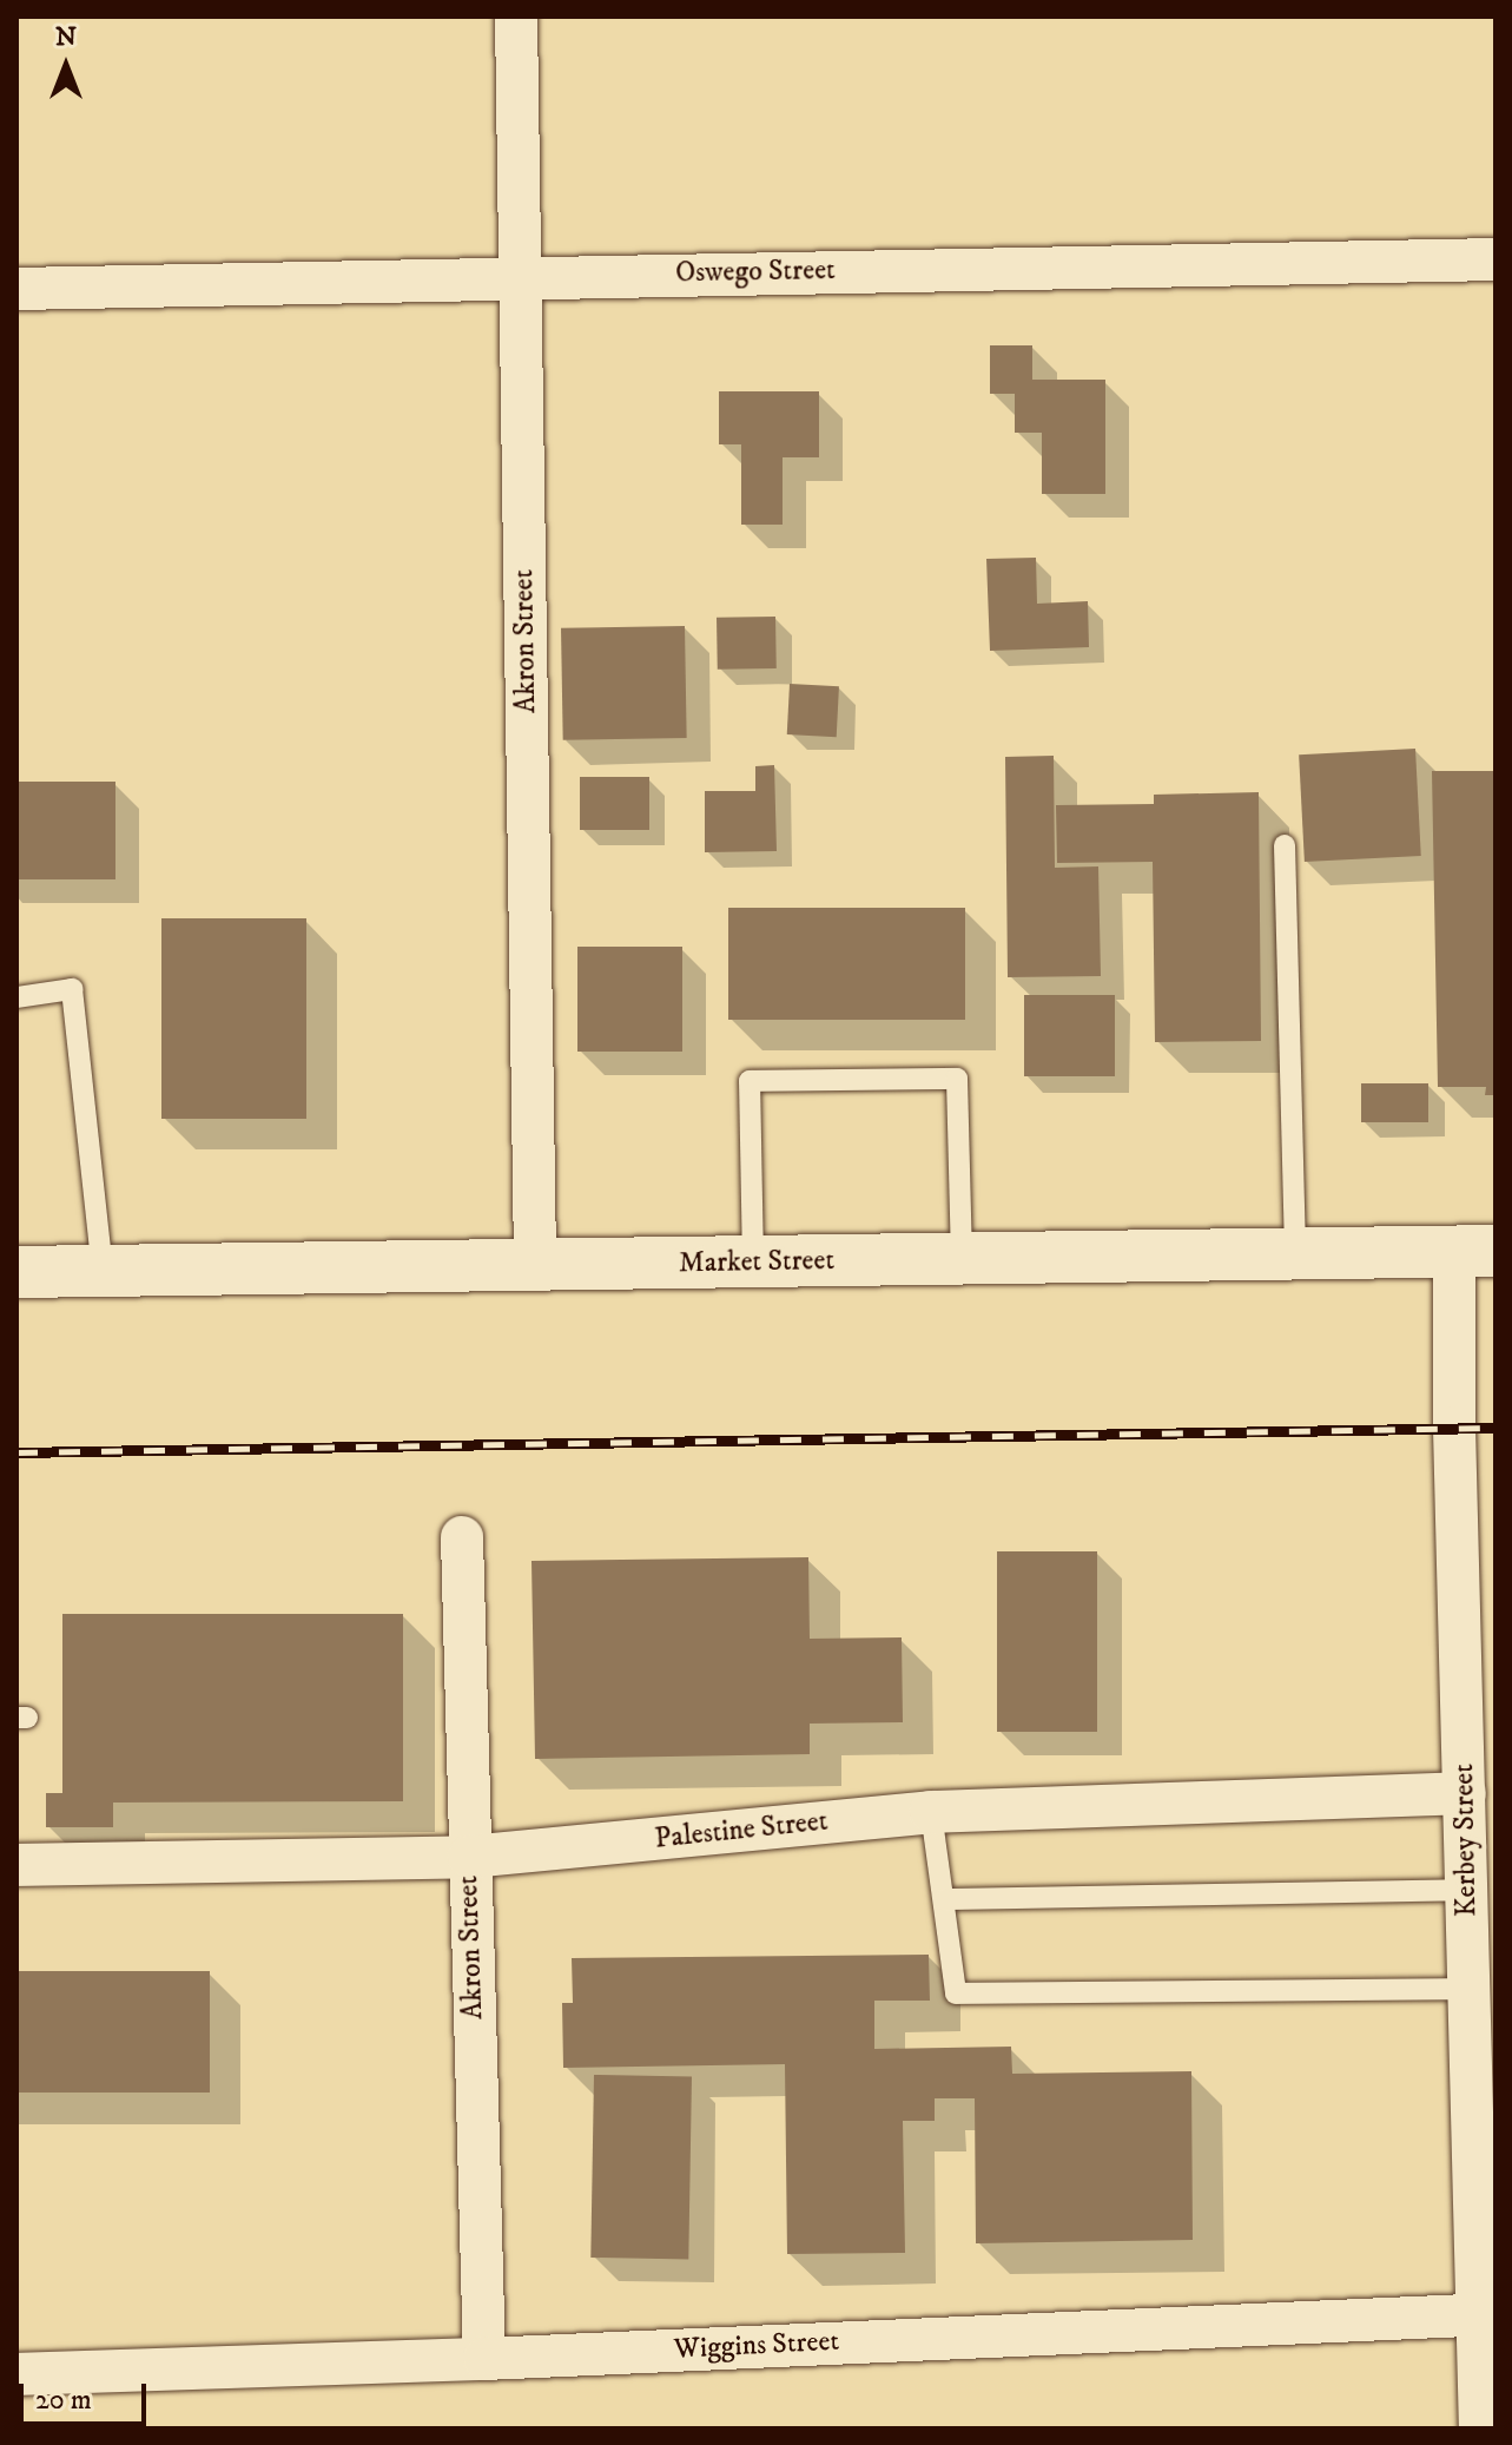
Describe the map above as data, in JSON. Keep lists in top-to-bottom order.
{
  "streets": {
    "main road": ["Market Street"],
    "street": [
      "Oswego Street",
      "Akron Street",
      "Palestine Street",
      "Kerbey Street",
      "Wiggins Street"
    ]
  },
  "crossings": [
    ["Oswego Street", "Akron Street"],
    ["Akron Street", "Market Street"],
    ["Akron Street", "Palestine Street"],
    ["Akron Street", "Wiggins Street"],
    ["Market Street", "Kerbey Street"],
    ["Palestine Street", "Kerbey Street"],
    ["Kerbey Street", "Wiggins Street"]
  ],
  "scale_bar": "20 m",
  "north": "top"
}
